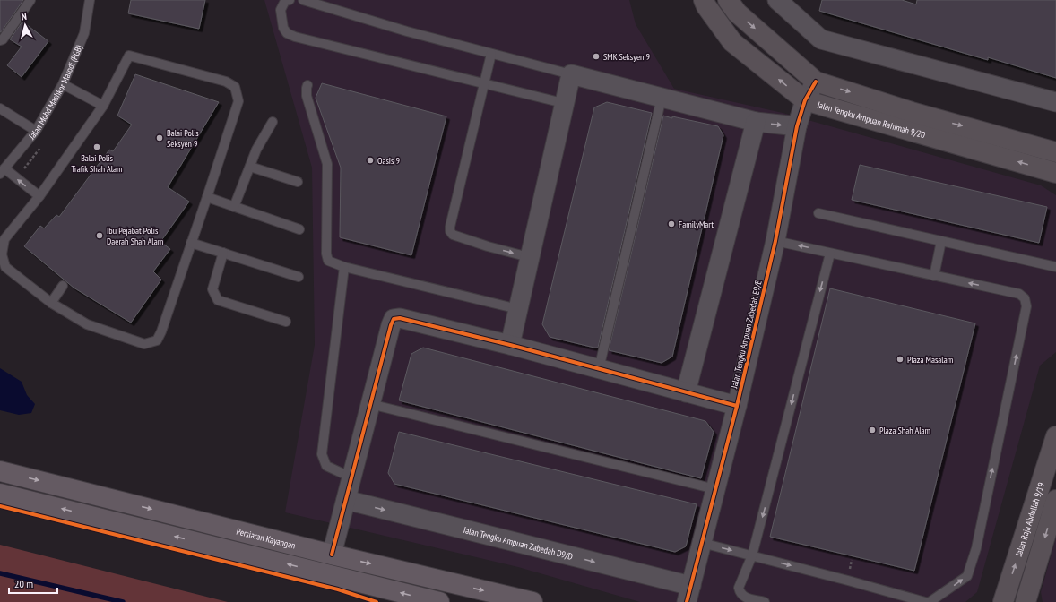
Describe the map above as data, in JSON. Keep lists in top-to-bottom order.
{
  "streets": {
    "main road": ["Persiaran Kayangan"],
    "street": [
      "Jalan Tengku Ampuan Rahimah 9/20",
      "Jalan Tengku Ampuan Zabedah E9/E",
      "Jalan Raja Abdullah 9/19",
      "Jalan Tengku Ampuan Zabedah D9/D"
    ],
    "lane": ["Jalan Mohd Mashkor Marodi (PGB)"]
  },
  "crossings": [
    ["Jalan Tengku Ampuan Rahimah 9/20", "Jalan Tengku Ampuan Zabedah E9/E"],
    ["Jalan Tengku Ampuan Zabedah E9/E", "Jalan Tengku Ampuan Zabedah D9/D"]
  ],
  "one_way": ["Jalan Tengku Ampuan Zabedah D9/D"],
  "places": [
    "SMK Seksyen 9",
    "Balai Polis Seksyen 9",
    "Balai Polis Trafik Shah Alam",
    "Oasis 9",
    "FamilyMart",
    "Ibu Pejabat Polis Daerah Shah Alam",
    "Plaza Masalam",
    "Plaza Shah Alam"
  ],
  "scale_bar": "20 m",
  "north": "top"
}
